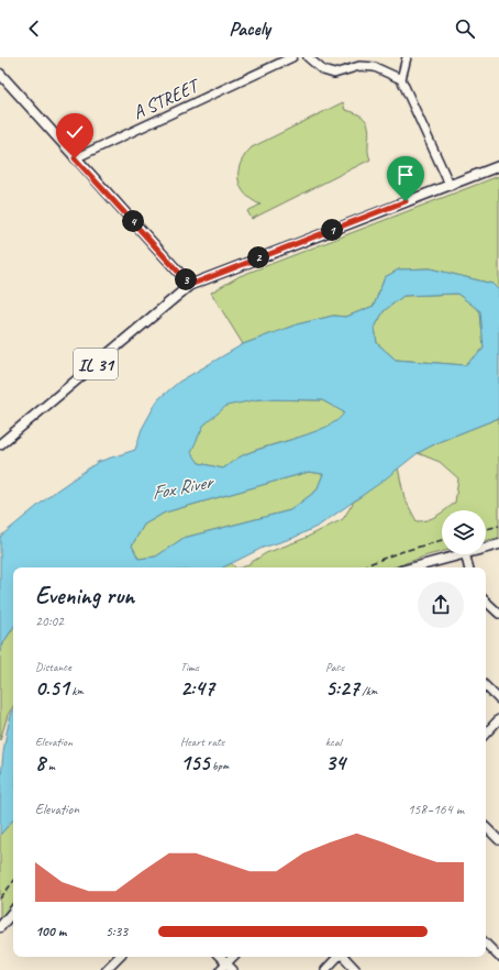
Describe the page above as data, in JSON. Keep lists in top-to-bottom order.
{
  "streets": {
    "main road": ["IL 31"],
    "street": ["A STREET"]
  },
  "water": ["Fox River"],
  "page": {
    "header": "Pacely",
    "pins": [
      "4",
      "1",
      "2",
      "3"
    ],
    "heading": ["Evening run", "20:02"],
    "stats": [
      ["Distance", "0.51 km"],
      ["Time", "2:47"],
      ["Pace", "5:27 /km"],
      ["Elevation", "8 m"],
      ["Heart rate", "155 bpm"],
      ["kcal", "34"]
    ],
    "chart": ["Elevation", "158–164 m"],
    "list": [
      {
        "name": "100 m",
        "note": "5:33"
      }
    ]
  }
}
